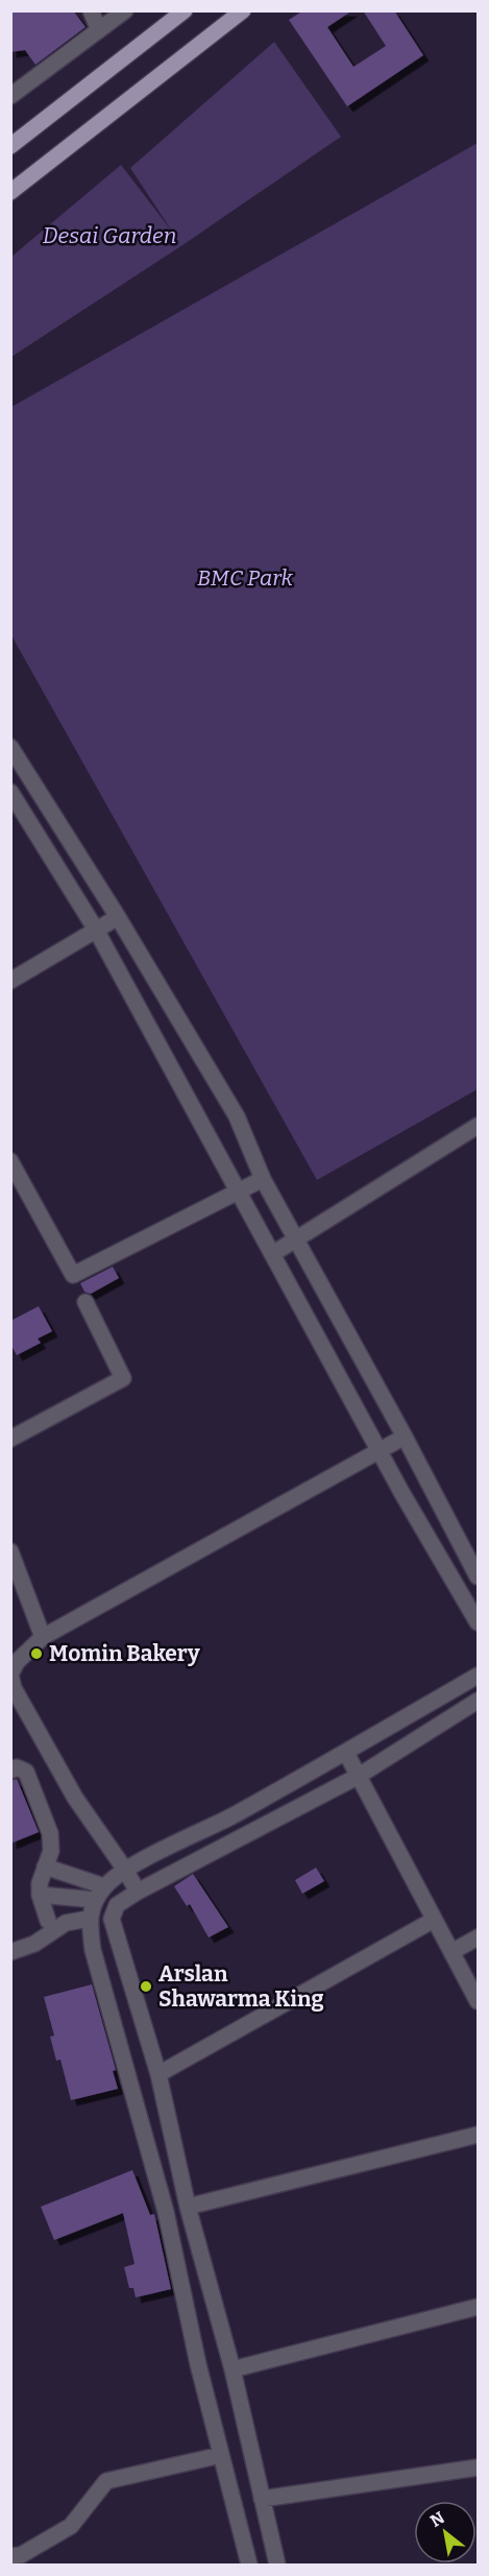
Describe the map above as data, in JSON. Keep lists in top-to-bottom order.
{
  "parks": ["Desai Garden", "BMC Park"],
  "places": ["Momin Bakery", "Arslan Shawarma King"],
  "north": "top left"
}
